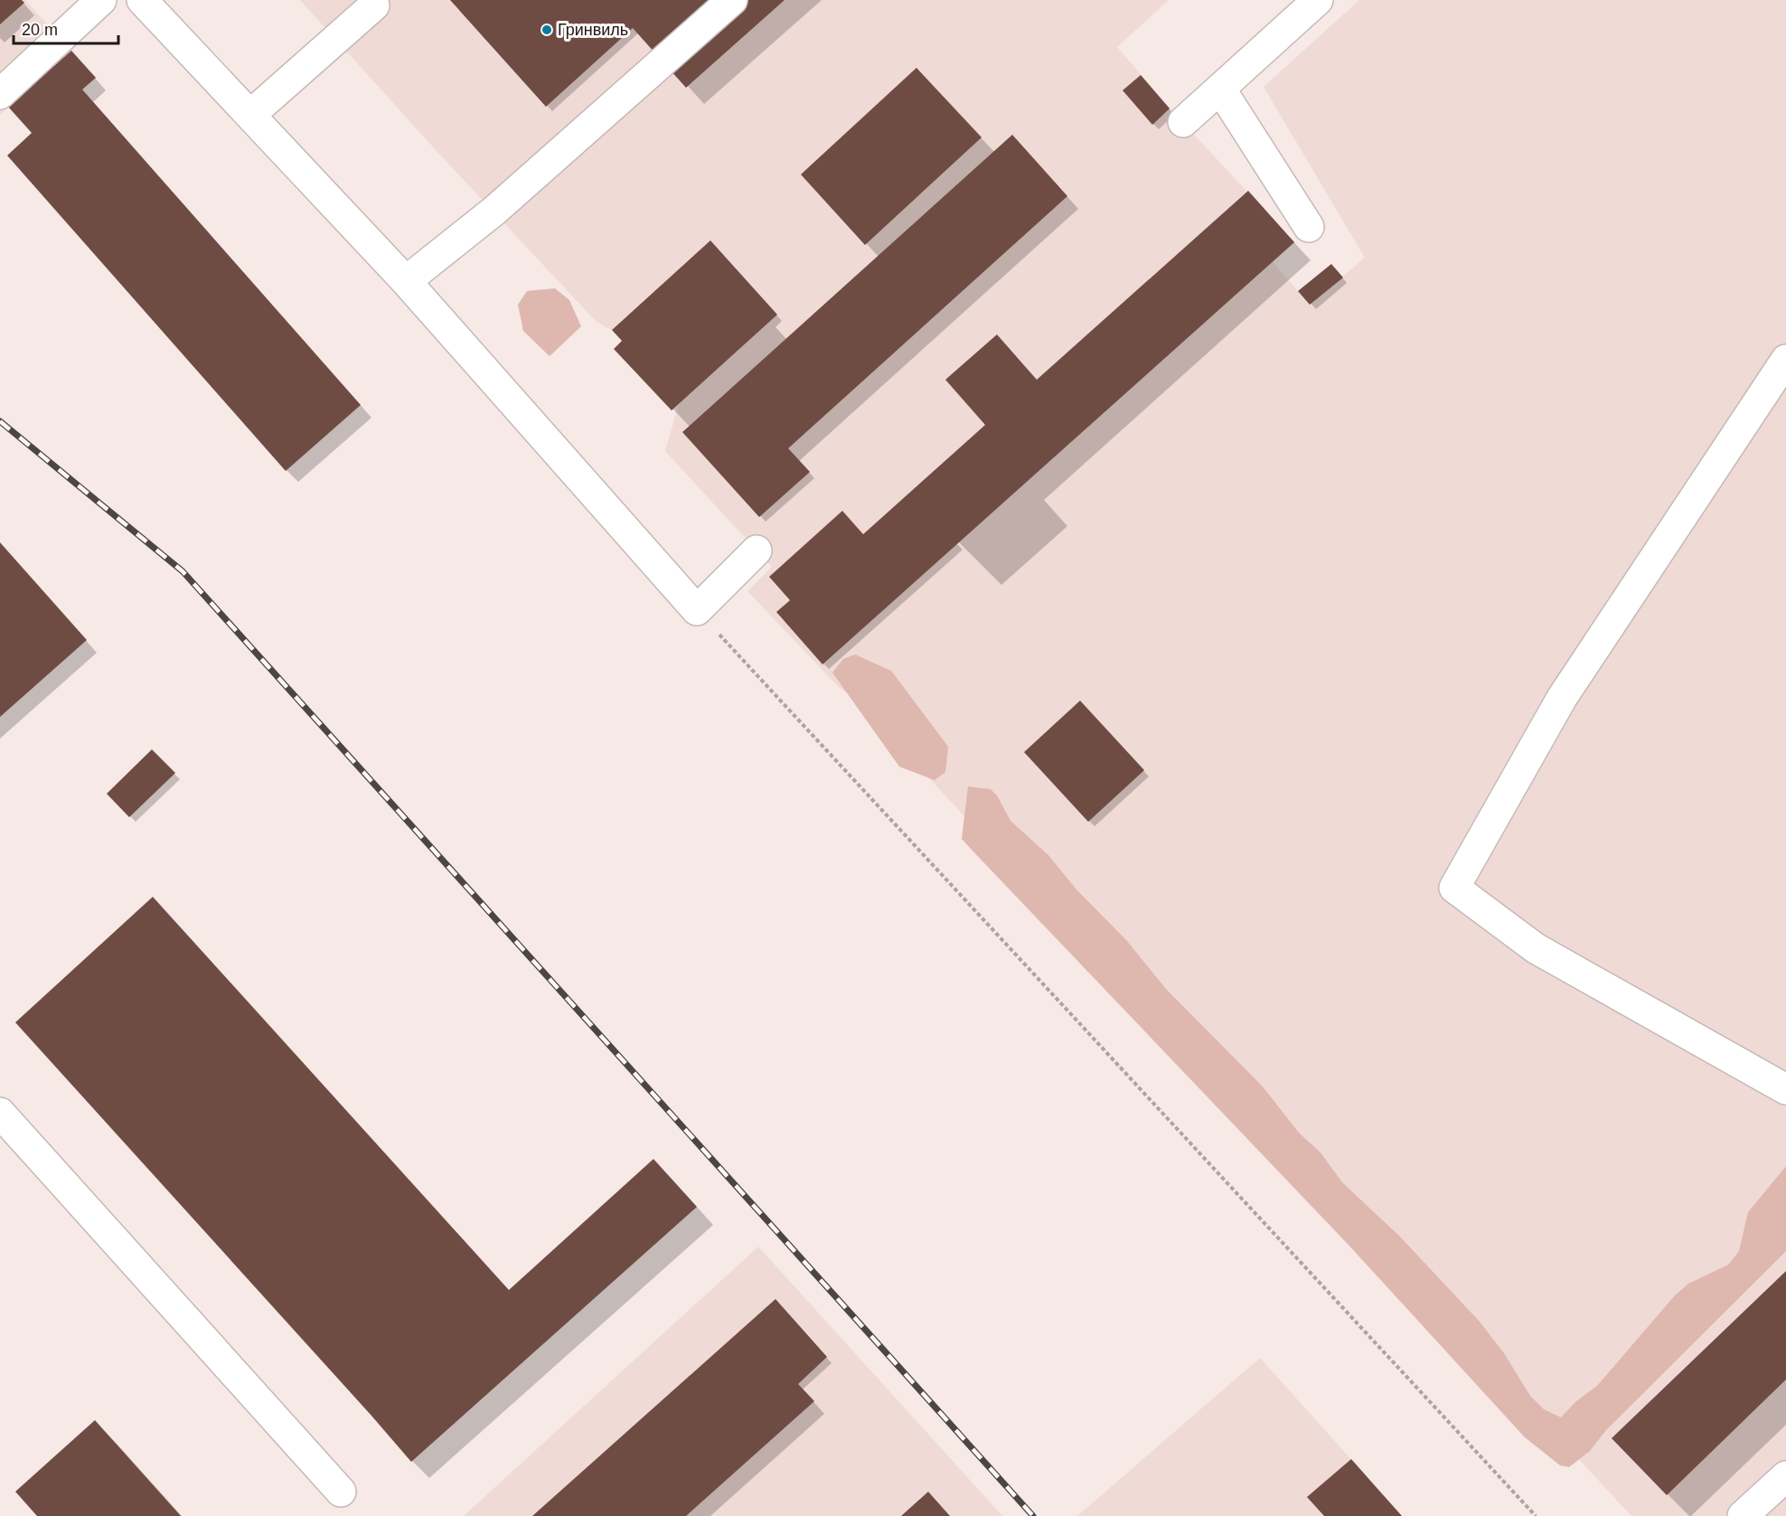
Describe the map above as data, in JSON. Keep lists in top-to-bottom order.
{
  "places": ["Гринвиль"],
  "scale_bar": "20 m"
}
